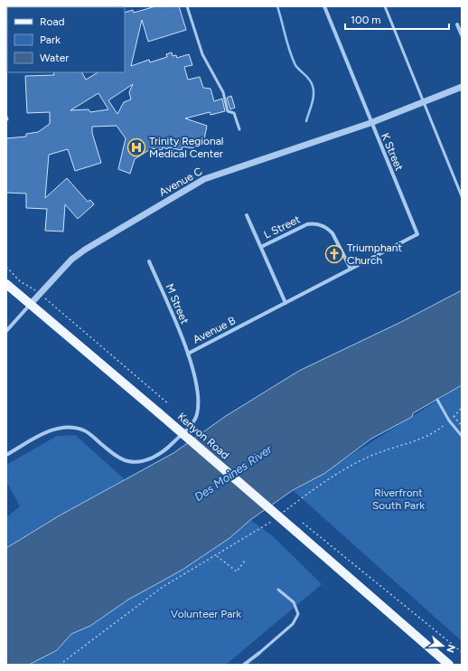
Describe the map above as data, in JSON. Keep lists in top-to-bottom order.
{
  "streets": {
    "main road": ["Kenyon Road"],
    "street": [
      "K Street",
      "Avenue C",
      "L Street",
      "M Street",
      "Avenue B"
    ]
  },
  "crossings": [
    ["K Street", "Avenue C"],
    ["K Street", "L Street"],
    ["K Street", "Avenue B"],
    ["Avenue C", "Kenyon Road"],
    ["L Street", "Avenue B"],
    ["M Street", "Avenue B"]
  ],
  "water": ["Des Moines River"],
  "parks": ["Riverfront South Park", "Volunteer Park"],
  "places": {
    "hospital": ["Trinity Regional Medical Center"],
    "church": ["Triumphant Church"]
  },
  "legend": ["Road", "Park", "Water"],
  "scale_bar": "100 m",
  "north": "right"
}
